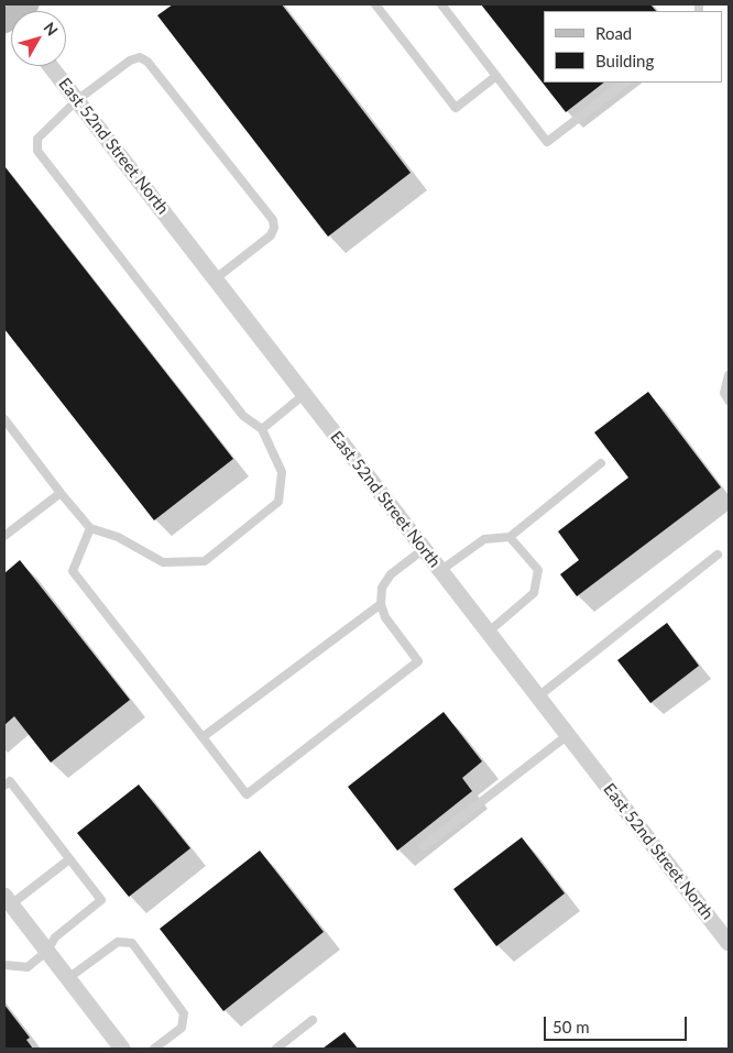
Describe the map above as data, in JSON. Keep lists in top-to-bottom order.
{
  "streets": {
    "street": ["East 52nd Street North"]
  },
  "legend": ["Road", "Building"],
  "scale_bar": "50 m",
  "north": "top right"
}
